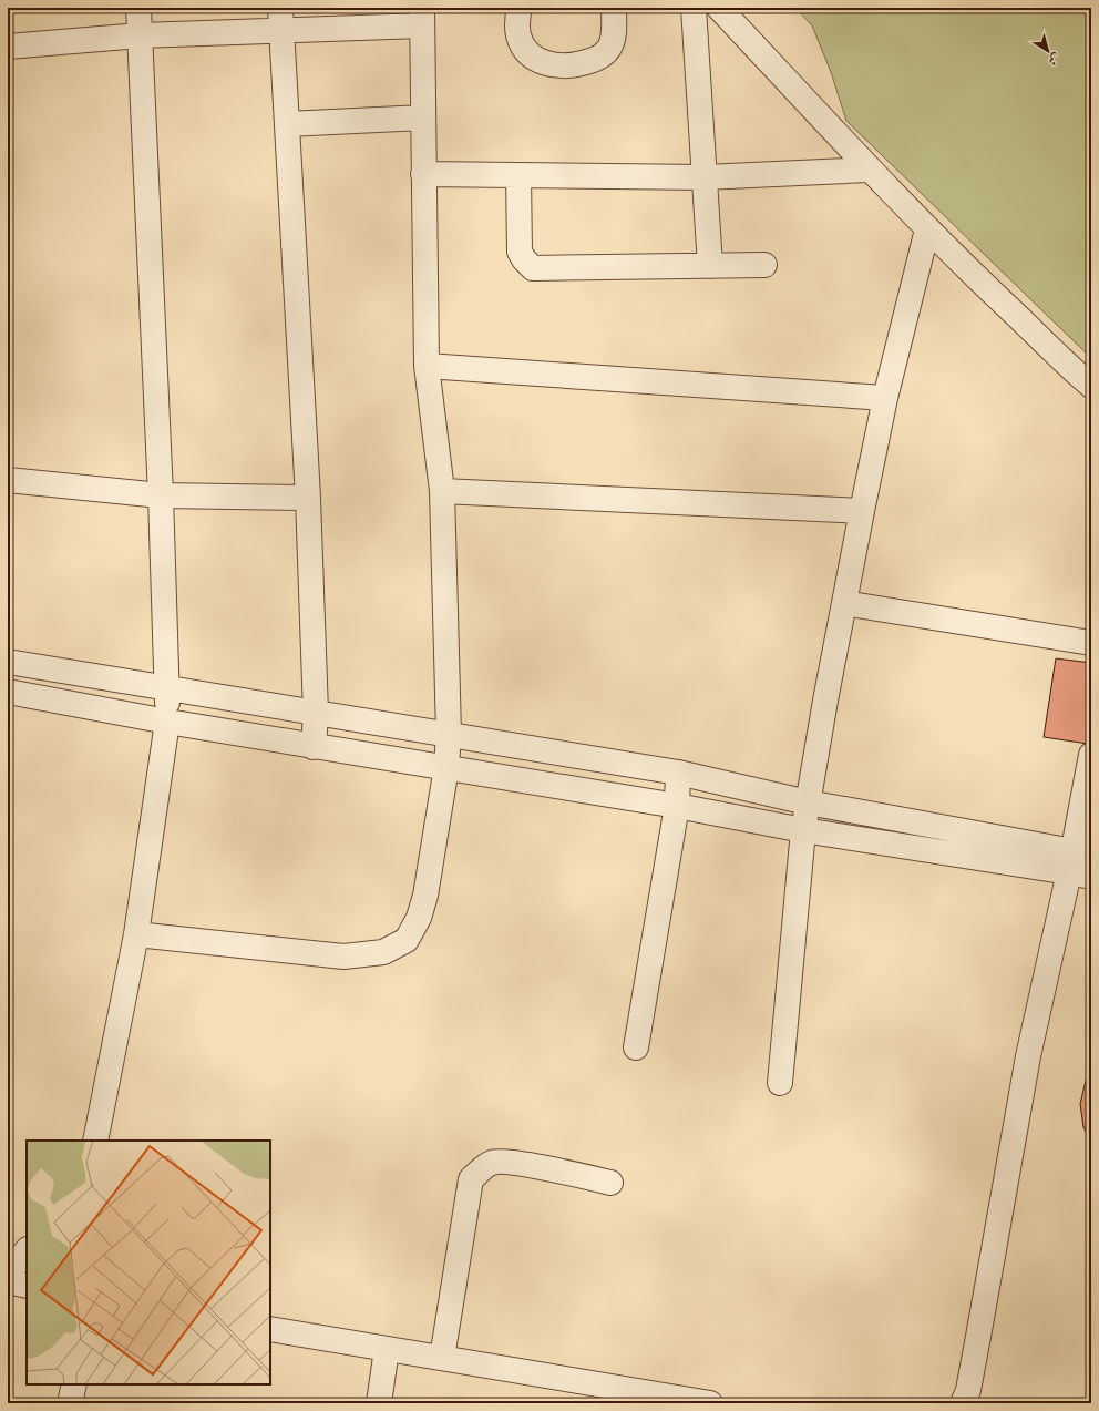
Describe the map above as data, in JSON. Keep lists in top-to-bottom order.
{
  "north": "bottom right"
}
